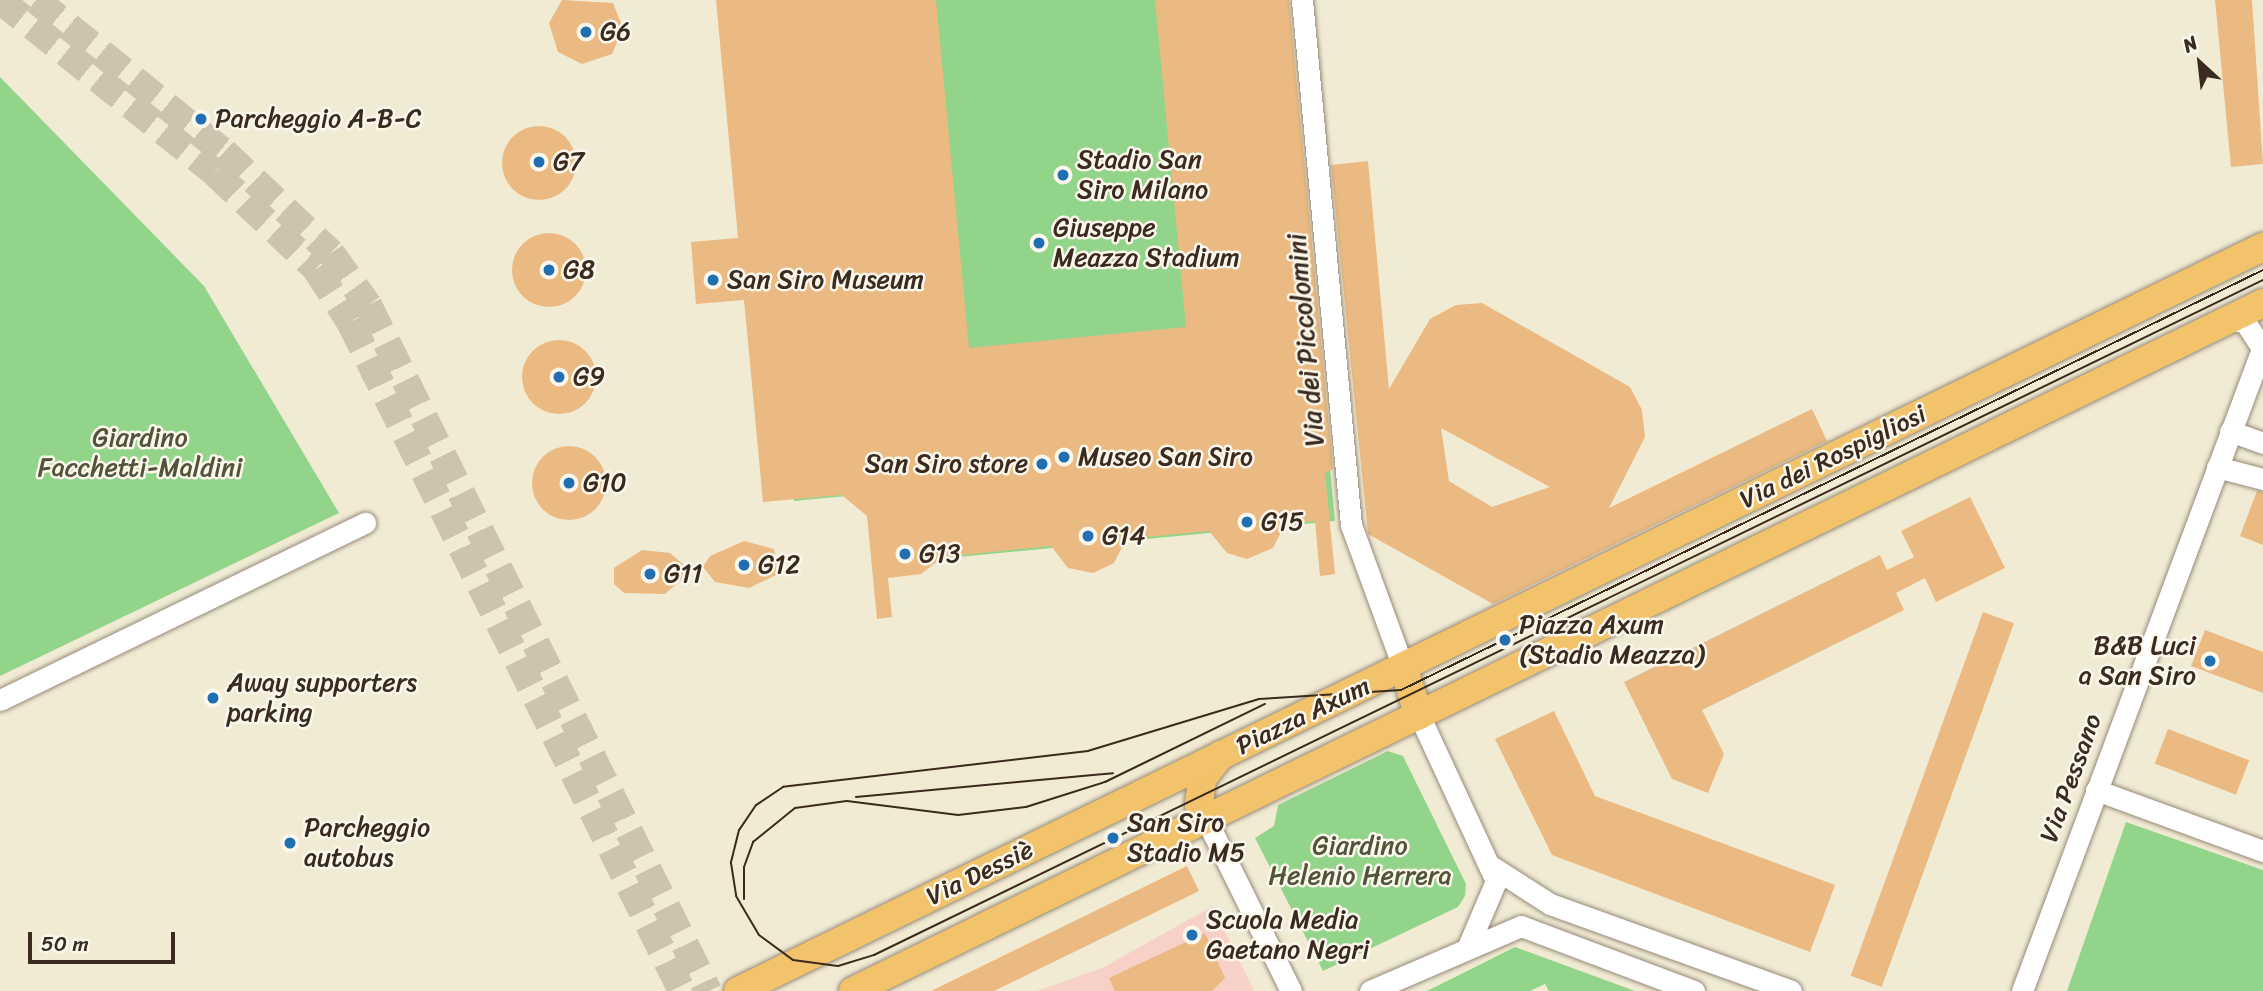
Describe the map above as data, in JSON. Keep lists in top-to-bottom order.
{
  "streets": {
    "main road": ["Via dei Rospigliosi", "Piazza Axum", "Via Dessiè"],
    "street": ["Via dei Piccolomini", "Via Pessano"]
  },
  "crossings": [
    ["Via dei Piccolomini", "Via dei Rospigliosi"],
    ["Via dei Piccolomini", "Piazza Axum"],
    ["Via dei Rospigliosi", "Piazza Axum"],
    ["Via dei Rospigliosi", "Via Pessano"],
    ["Piazza Axum", "Via Dessiè"]
  ],
  "parks": ["Giardino Facchetti-Maldini", "Giardino Helenio Herrera"],
  "places": [
    "G6",
    "Parcheggio A-B-C",
    "G7",
    "Stadio San Siro Milano",
    "Giuseppe Meazza Stadium",
    "G8",
    "San Siro Museum",
    "G9",
    "Museo San Siro",
    "San Siro store",
    "G10",
    "G15",
    "G14",
    "G13",
    "G12",
    "G11",
    "Piazza Axum (Stadio Meazza)",
    "B&B Luci a San Siro",
    "Away supporters parking",
    "San Siro Stadio M5",
    "Parcheggio autobus",
    "Scuola Media Gaetano Negri"
  ],
  "scale_bar": "50 m",
  "north": "top left"
}
